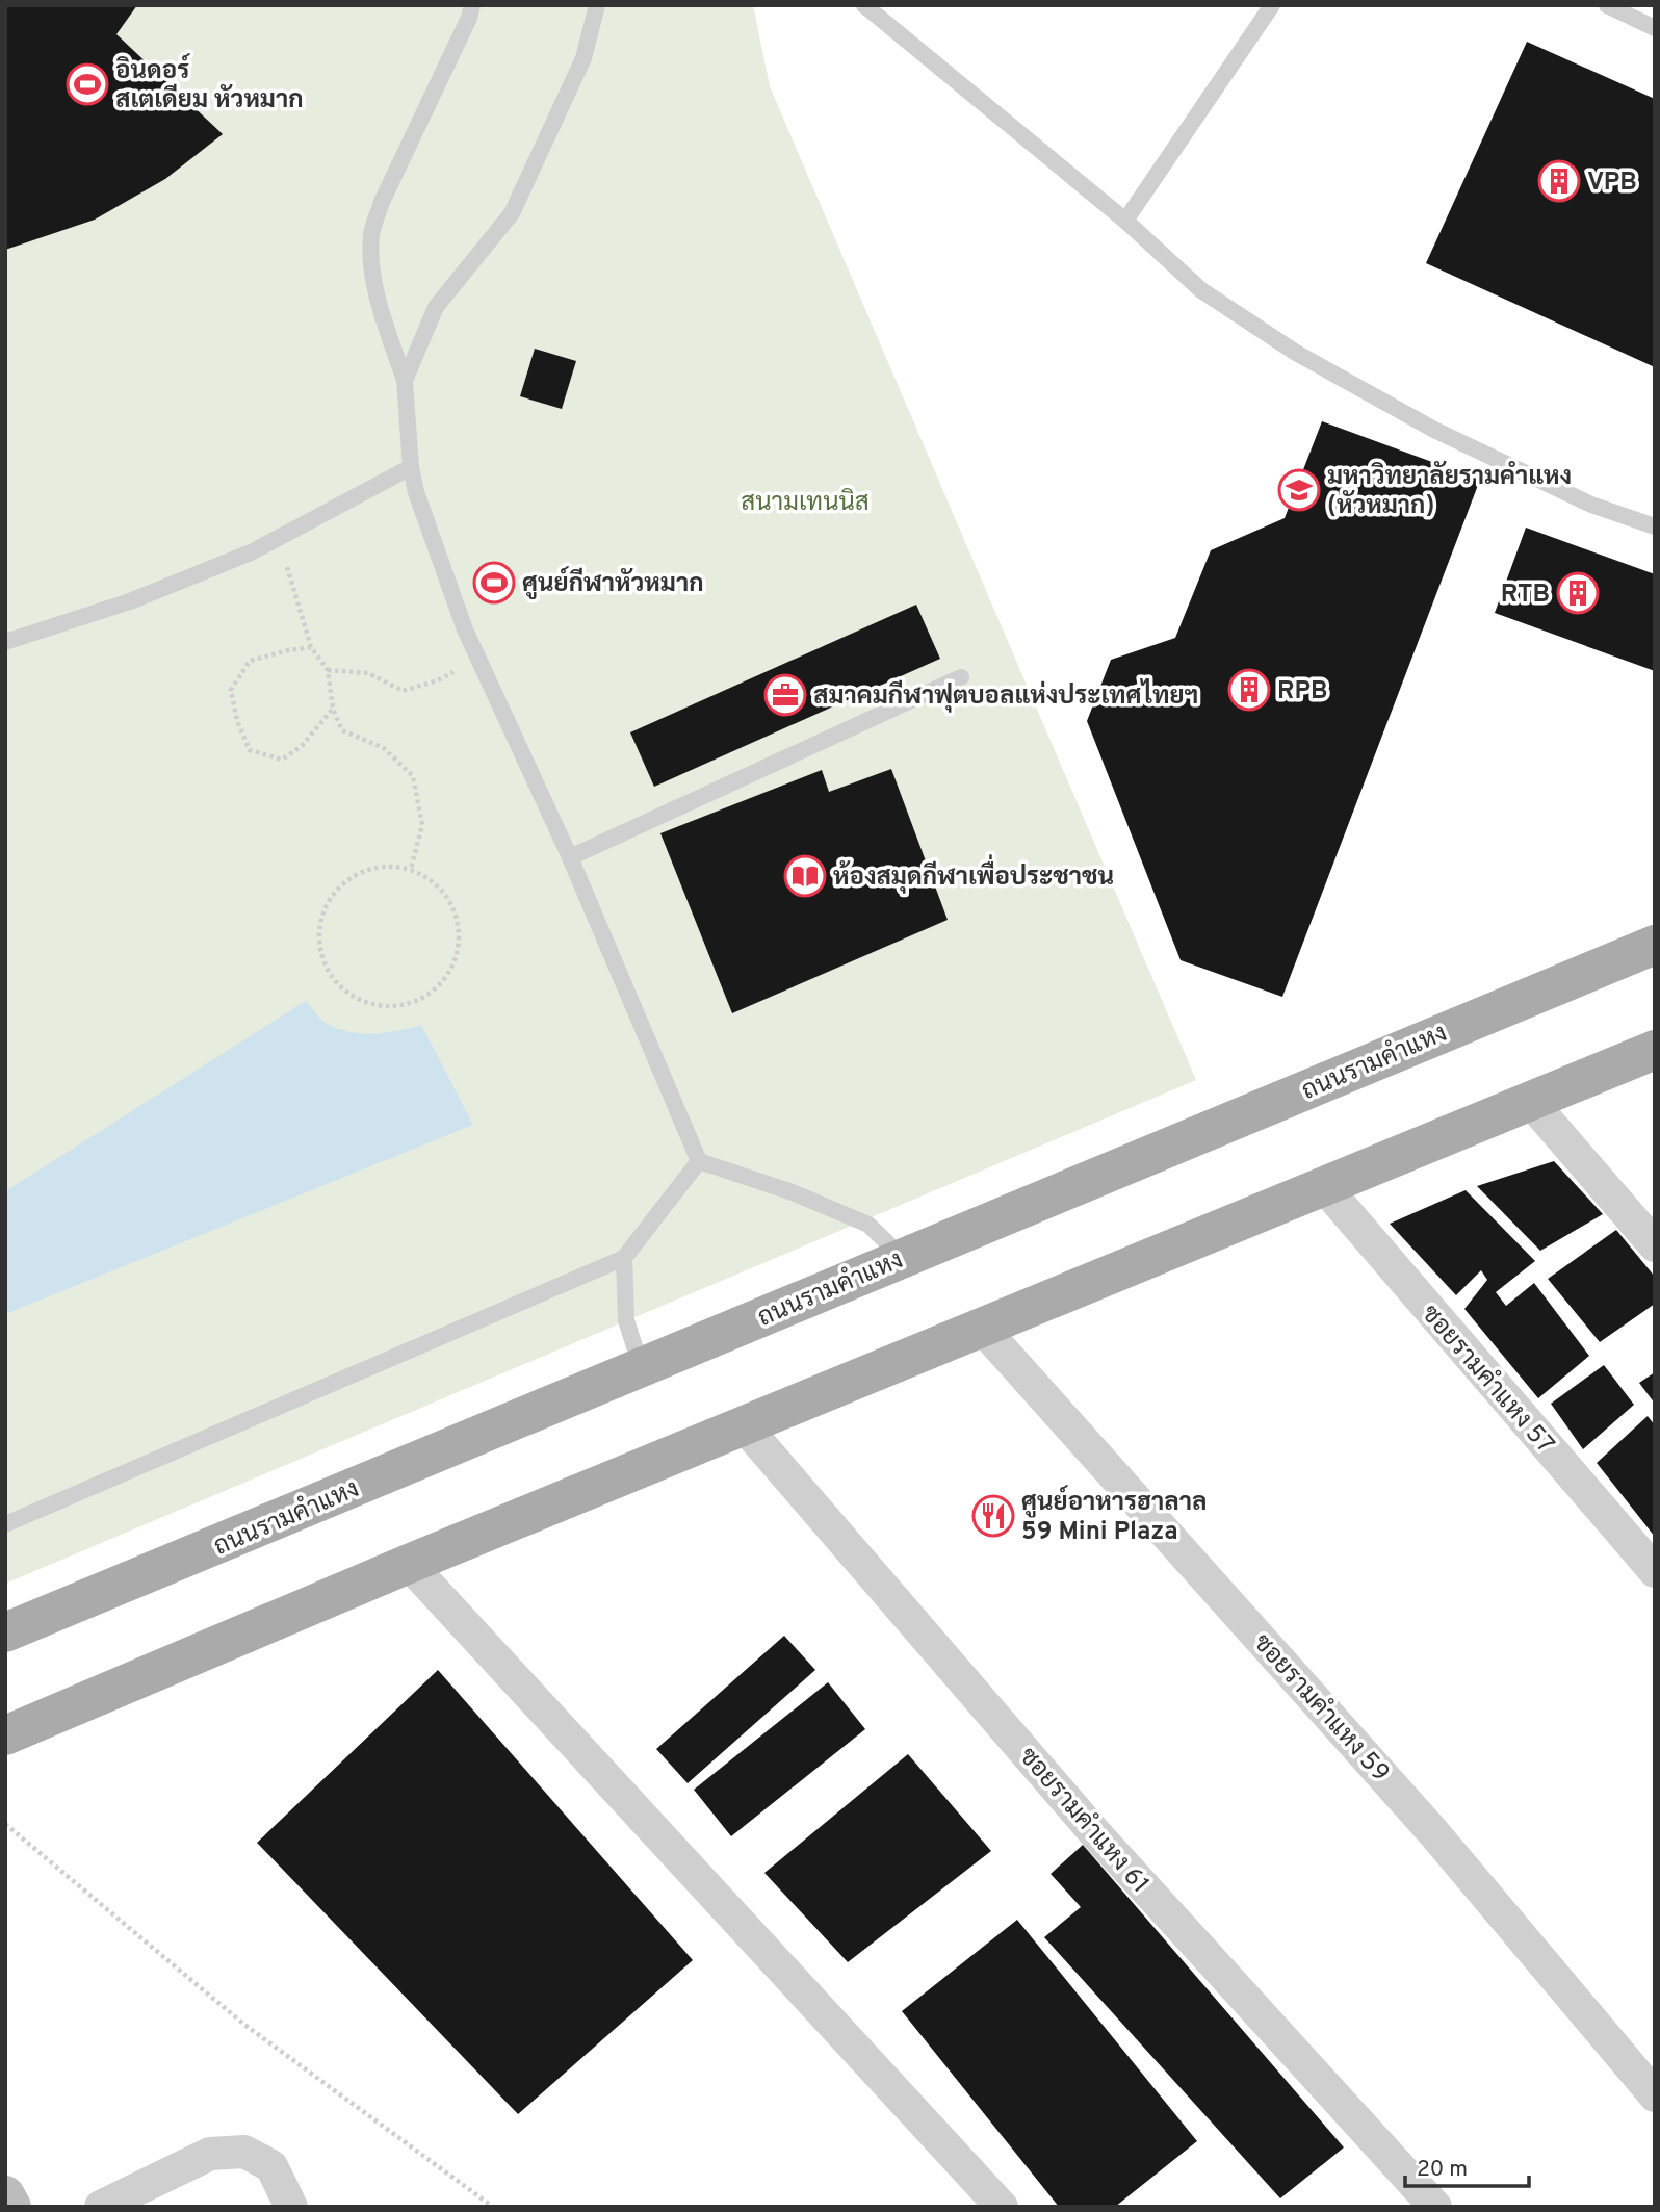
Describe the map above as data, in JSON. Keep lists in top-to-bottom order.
{
  "streets": {
    "main road": ["ถนนรามคำแหง"],
    "street": ["ซอยรามคำแหง 57", "ซอยรามคำแหง 59", "ซอยรามคำแหง 61"]
  },
  "parks": ["สนามเทนนิส"],
  "places": {
    "sports": ["อินดอร์ สเตเดียม หัวหมาก", "ศูนย์กีฬาหัวหมาก"],
    "building": ["VPB", "RTB", "RPB"],
    "school or university": ["มหาวิทยาลัยรามคำแหง (หัวหมาก)"],
    "office": ["สมาคมกีฬาฟุตบอลแห่งประเทศไทยฯ"],
    "library": ["ห้องสมุดกีฬาเพื่อประชาชน"],
    "restaurant": ["ศูนย์อาหารฮาลาล 59 Mini Plaza"]
  },
  "scale_bar": "20 m"
}
